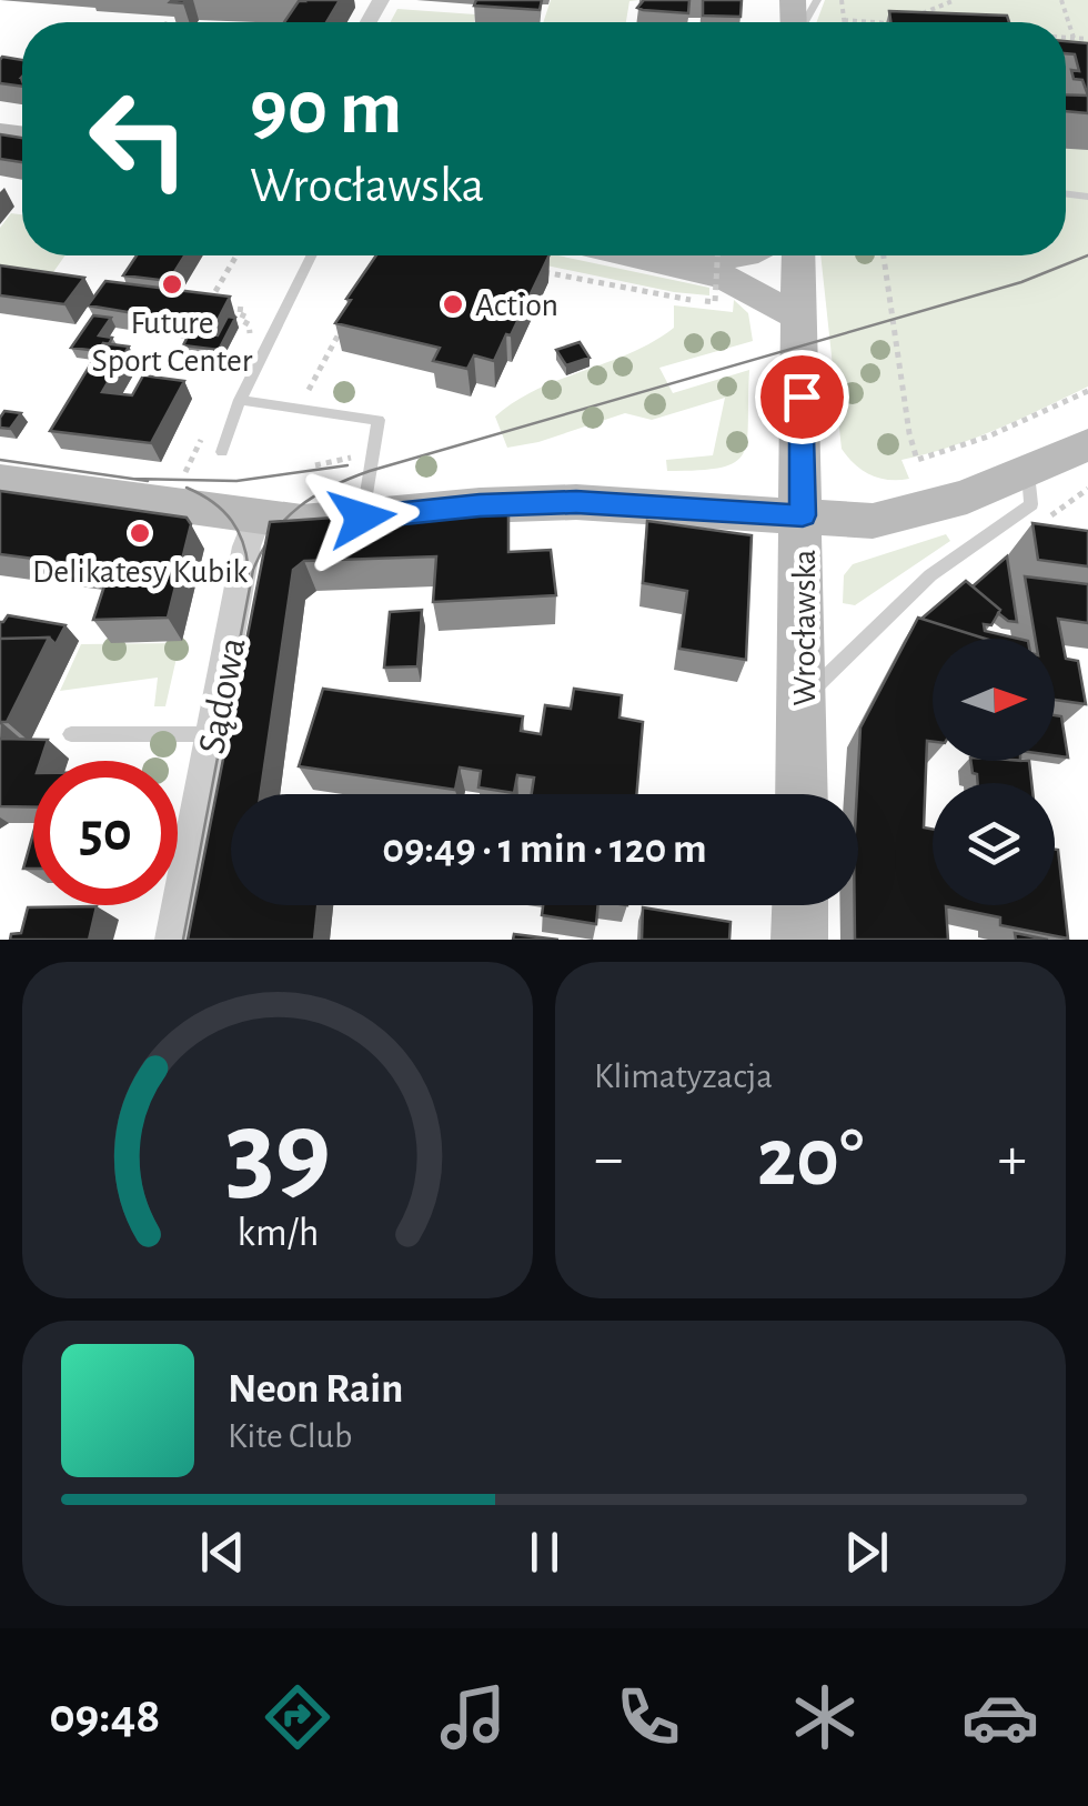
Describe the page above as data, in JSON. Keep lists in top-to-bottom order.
{
  "streets": {
    "main road": ["Wrocławska"],
    "street": ["Sądowa"]
  },
  "places": ["Future Sport Center", "Action", "Delikatesy Kubik"],
  "north": "right",
  "page": {
    "turn": ["90 m", "Wrocławska"],
    "limit": "50",
    "trip": "09:49 · 1 min · 120 m",
    "tile": "Klimatyzacja",
    "heat": ["−", "20°", "+"],
    "song": ["Neon Rain", "Kite Club"],
    "tabs": "09:48",
    "gauge": ["39", "km/h"]
  }
}
